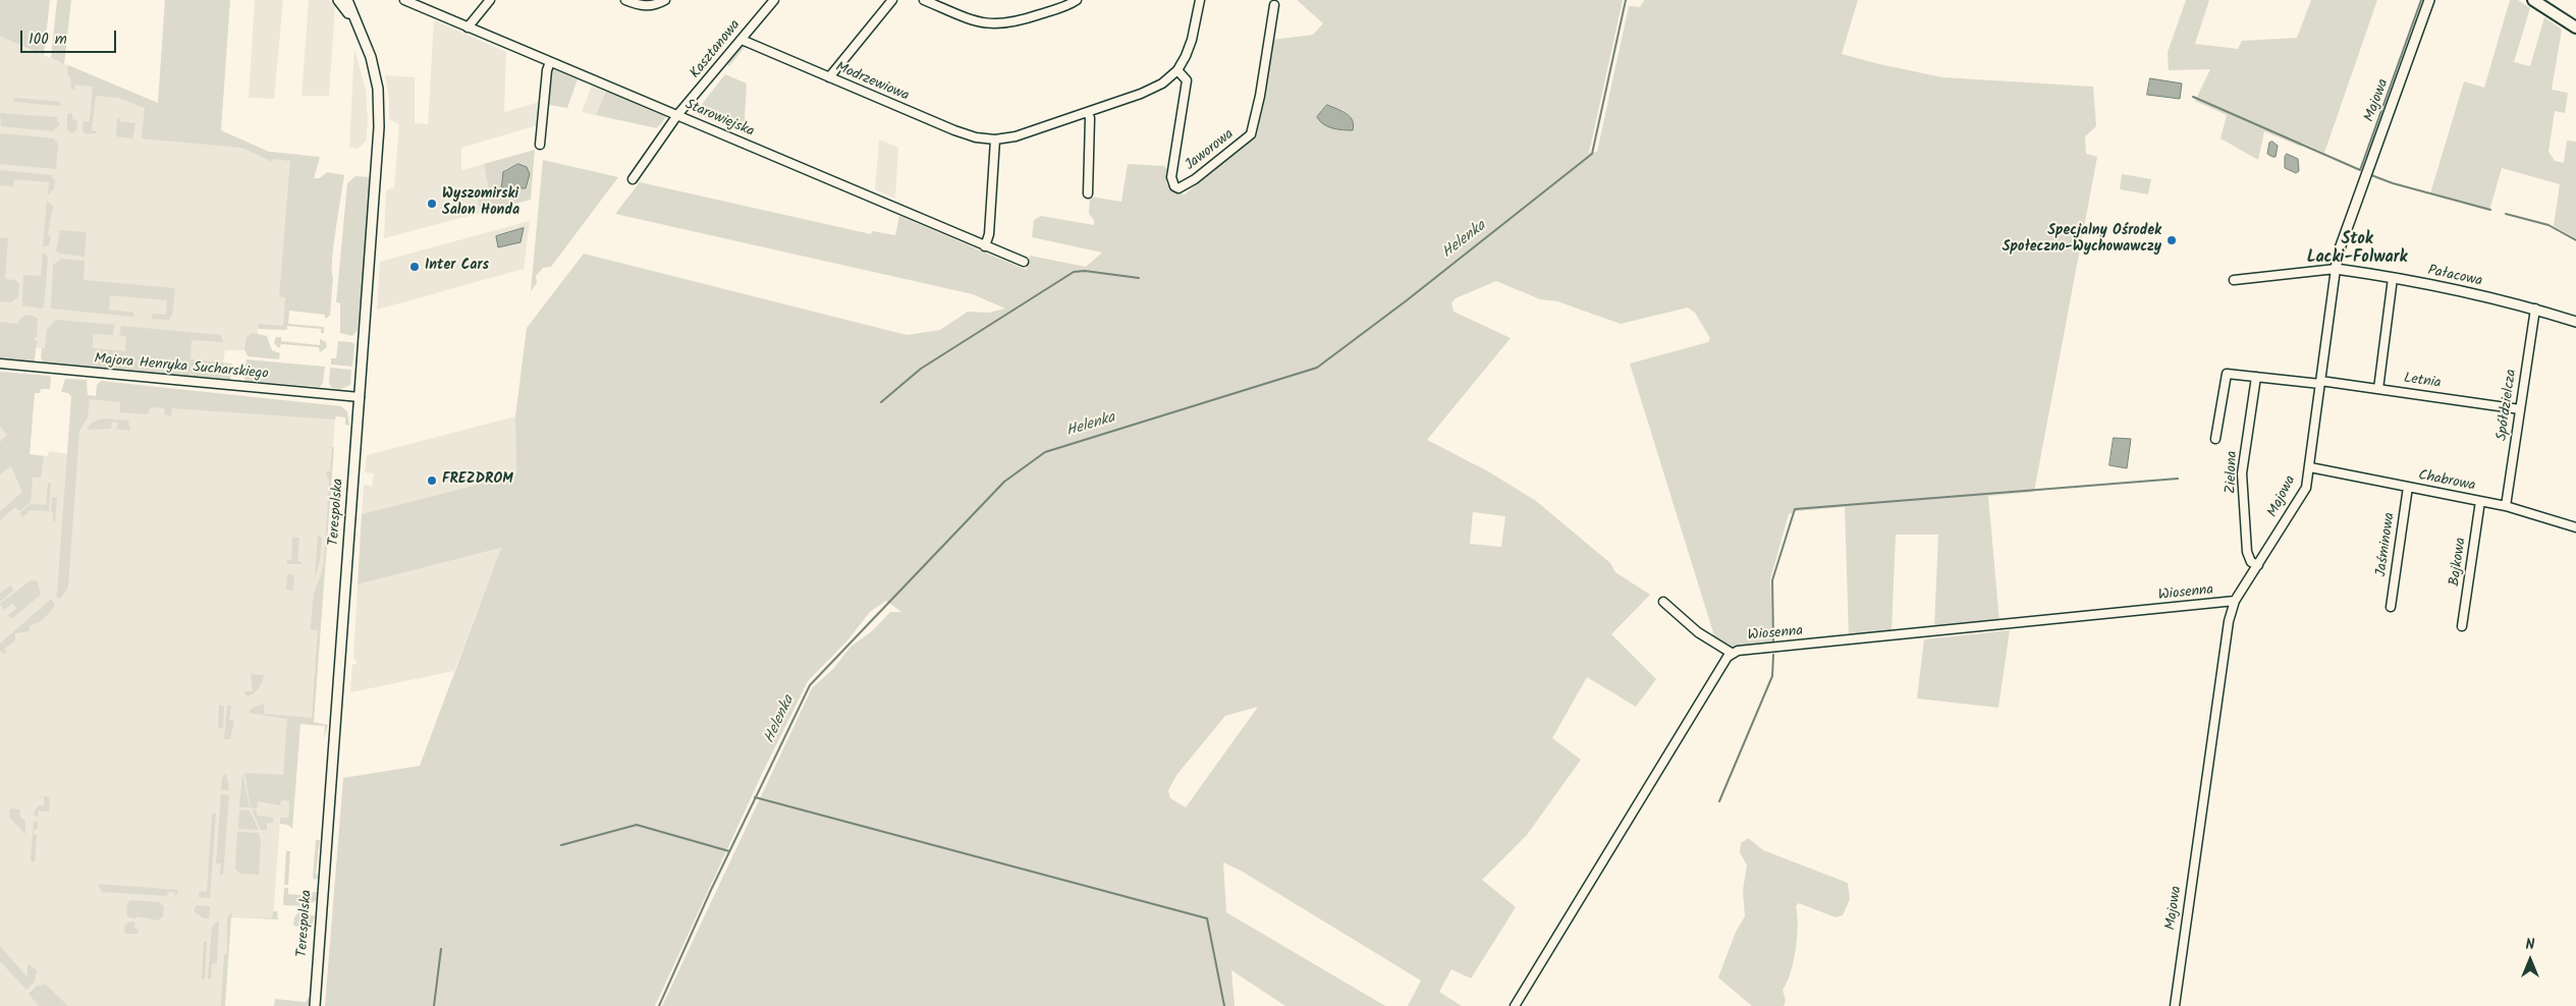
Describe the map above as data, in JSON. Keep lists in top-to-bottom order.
{
  "streets": {
    "street": [
      "Kasztanowa",
      "Modrzewiowa",
      "Majowa",
      "Starowiejska",
      "Jaworowa",
      "Pałacowa",
      "Majora Henryka Sucharskiego",
      "Letnia",
      "Spółdzielcza",
      "Zielona",
      "Chabrowa",
      "Terespolska",
      "Jaśminowa",
      "Bajkowa",
      "Wiosenna"
    ]
  },
  "crossings": [
    ["Kasztanowa", "Modrzewiowa"],
    ["Kasztanowa", "Starowiejska"],
    ["Modrzewiowa", "Jaworowa"],
    ["Majowa", "Pałacowa"],
    ["Majowa", "Letnia"],
    ["Majowa", "Zielona"],
    ["Majowa", "Chabrowa"],
    ["Majowa", "Wiosenna"],
    ["Pałacowa", "Spółdzielcza"],
    ["Majora Henryka Sucharskiego", "Terespolska"],
    ["Letnia", "Spółdzielcza"],
    ["Letnia", "Zielona"],
    ["Spółdzielcza", "Chabrowa"],
    ["Chabrowa", "Jaśminowa"],
    ["Chabrowa", "Bajkowa"]
  ],
  "districts": ["Stok Lacki-Folwark"],
  "water": ["Helenka"],
  "places": [
    "Wyszomirski Salon Honda",
    "Specjalny Ośrodek Społeczno-Wychowawczy",
    "Inter Cars",
    "FREZDROM"
  ],
  "scale_bar": "100 m",
  "north": "top"
}
